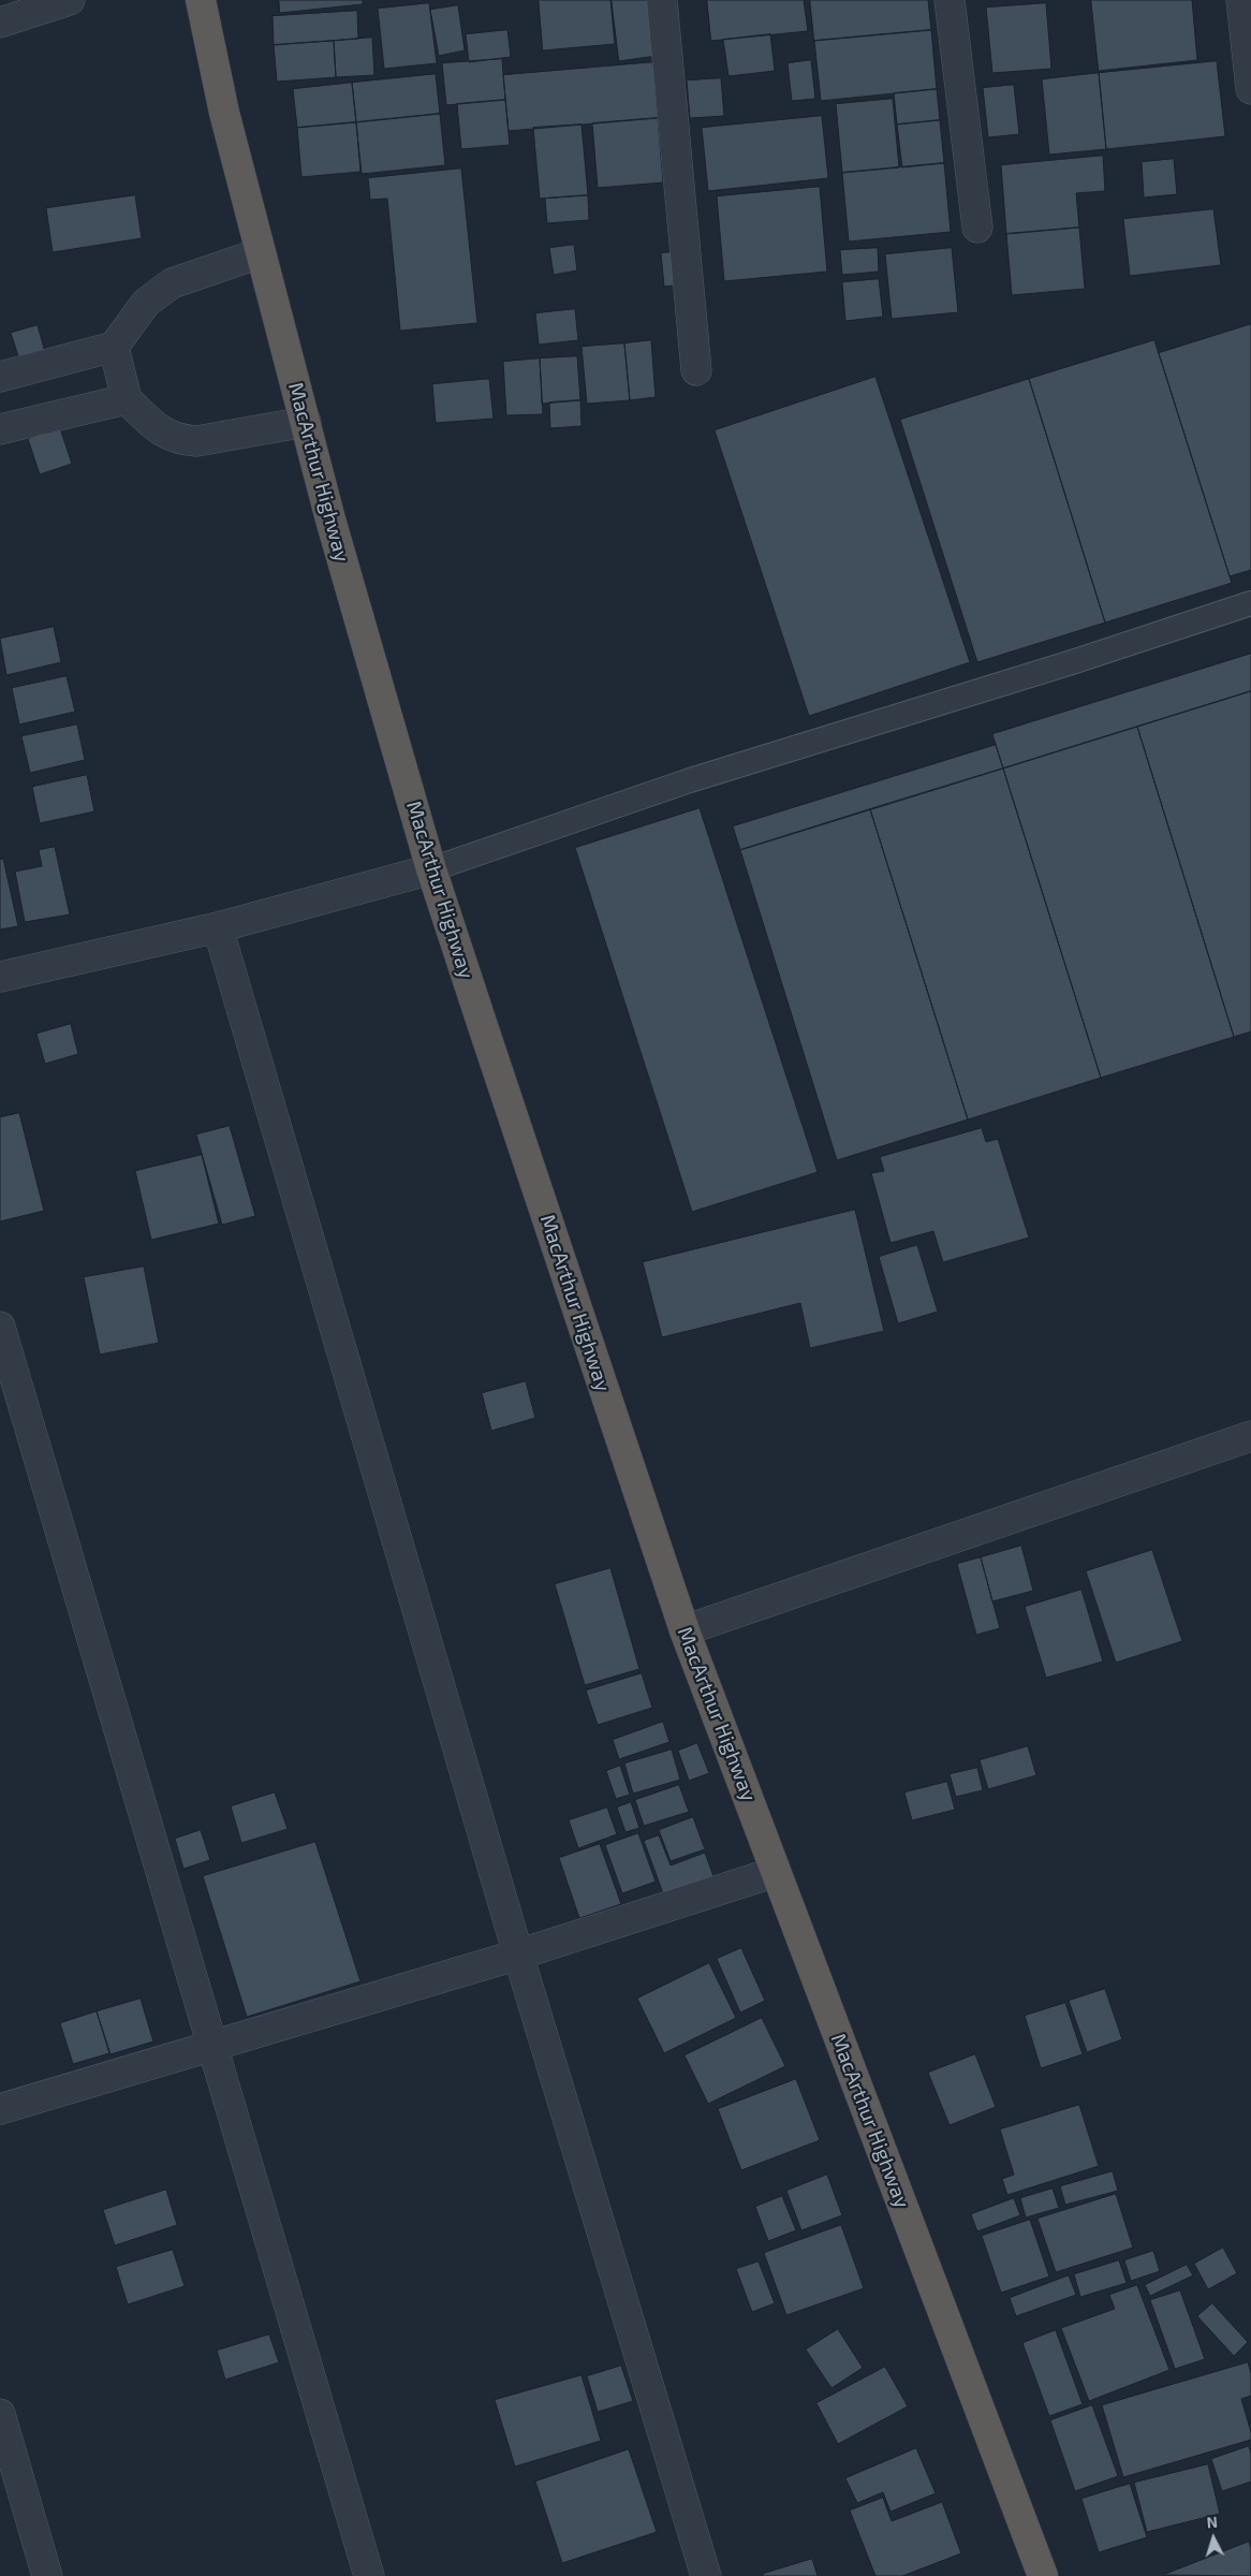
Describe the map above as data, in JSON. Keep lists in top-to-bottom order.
{
  "streets": {
    "highway": ["MacArthur Highway"]
  },
  "north": "top"
}
